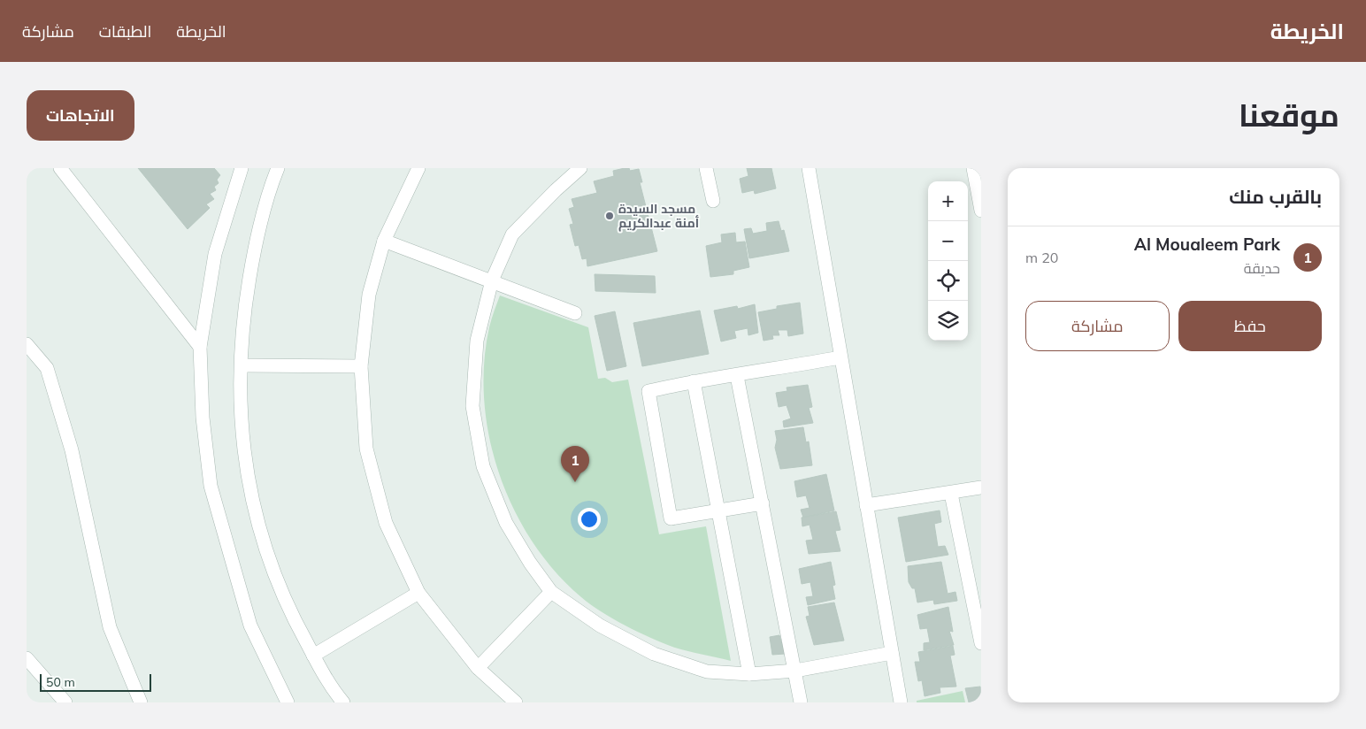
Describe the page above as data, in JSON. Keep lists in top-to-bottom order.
{
  "places": ["مسجد السيدة أمنة عبدالكريم"],
  "scale_bar": "50 m",
  "page": {
    "header": "الخريطة",
    "nav": ["الخريطة", "الطبقات", "مشاركة"],
    "title": "موقعنا",
    "buttons": [
      "الاتجاهات",
      ["حفظ", "مشاركة"]
    ],
    "heading": "بالقرب منك",
    "map_buttons": ["+", "−"],
    "list": [
      {
        "mark": "1",
        "name": "Al Moualeem Park",
        "note": "حديقة",
        "value": "20 m"
      }
    ],
    "pins": "1",
    "scale": "50 m"
  }
}
